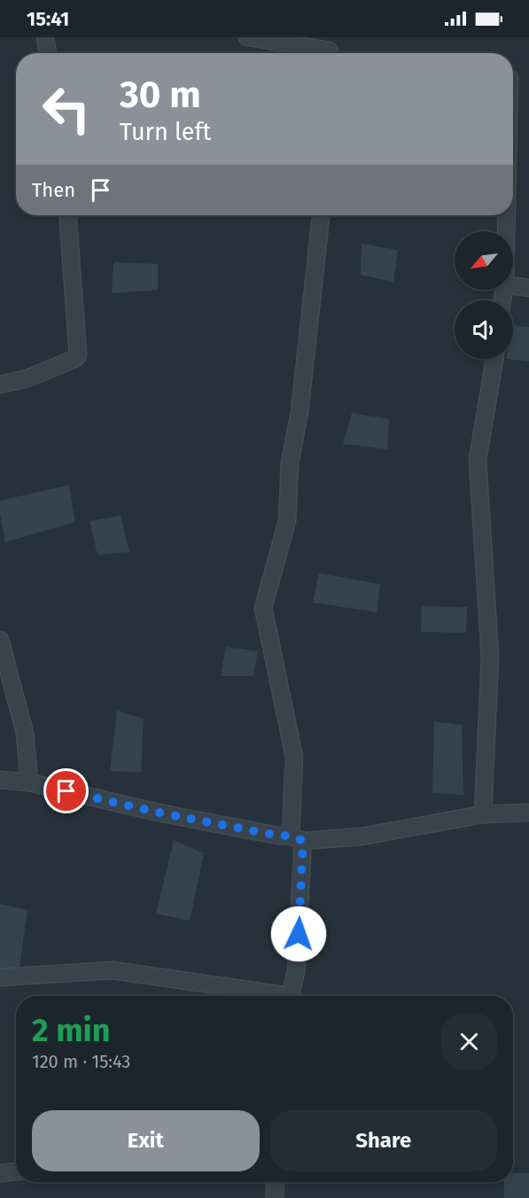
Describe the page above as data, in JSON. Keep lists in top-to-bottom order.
{
  "north": "bottom left",
  "page": {
    "status": "15:41",
    "turn": ["30 m", "Turn left"],
    "then": "Then",
    "heading": ["2 min", "120 m · 15:43"],
    "buttons": ["Exit", "Share"]
  }
}
